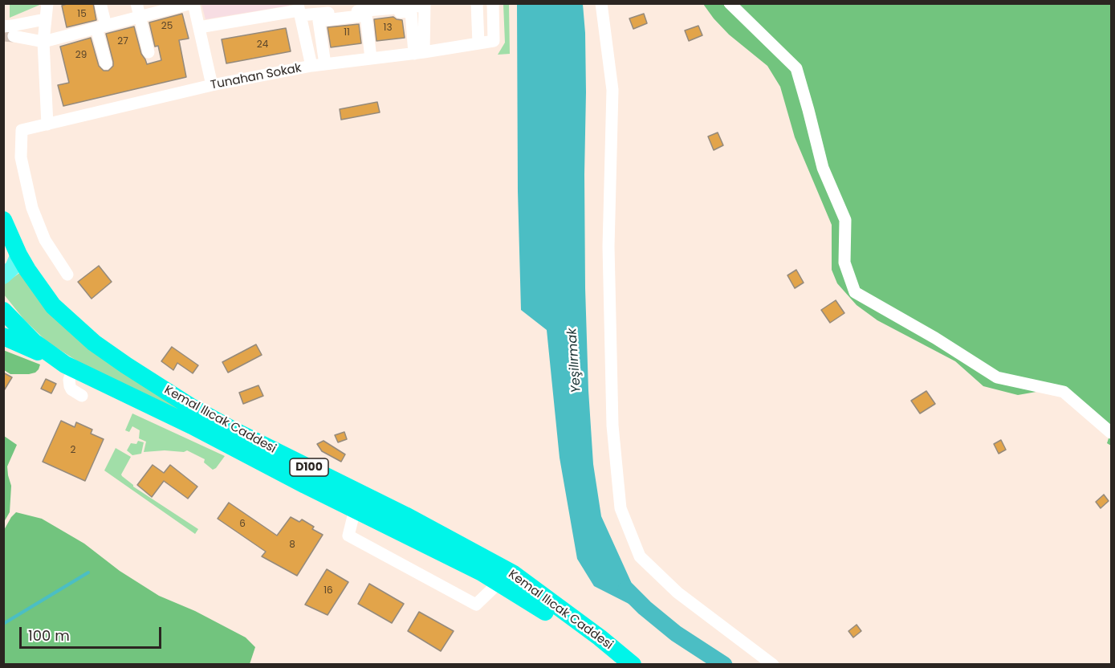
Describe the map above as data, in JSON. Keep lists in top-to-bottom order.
{
  "streets": {
    "highway": ["Kemal Ilıcak Caddesi", "D100"],
    "street": ["Tunahan Sokak"]
  },
  "water": ["Yeşilırmak"],
  "house_numbers": [
    "15",
    "25",
    "13",
    "11",
    "27",
    "24",
    "29",
    "2",
    "6",
    "8",
    "16"
  ],
  "scale_bar": "100 m"
}
